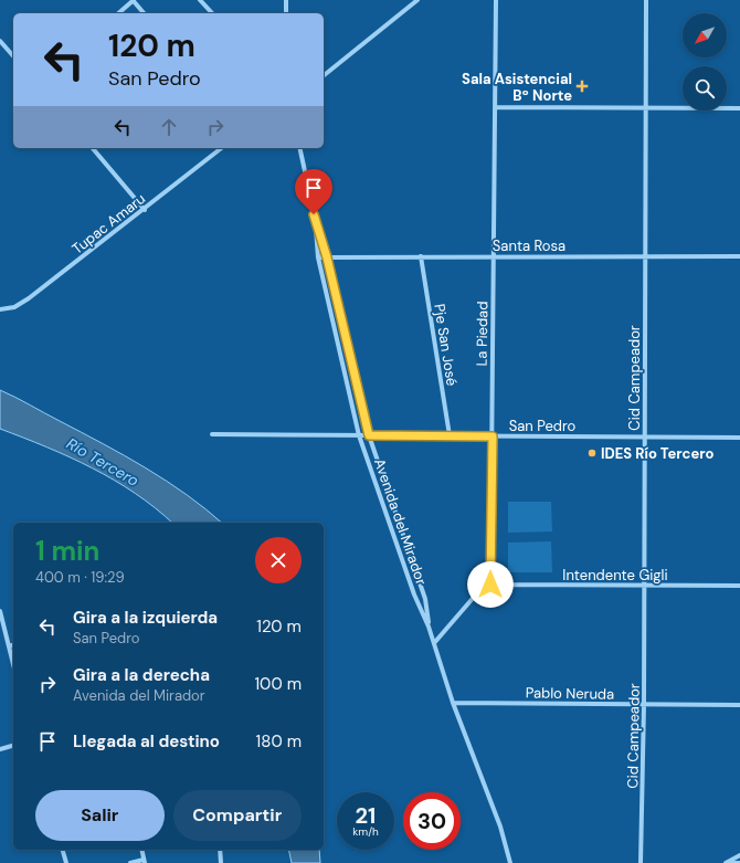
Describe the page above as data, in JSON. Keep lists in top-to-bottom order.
{
  "streets": {
    "street": [
      "Tupac Amaru",
      "Santa Rosa",
      "La Piedad",
      "Pje San José",
      "Cid Campeador",
      "San Pedro",
      "Avenida del Mirador",
      "Intendente Gigli",
      "Pablo Neruda"
    ]
  },
  "crossings": [
    ["Santa Rosa", "La Piedad"],
    ["Santa Rosa", "Pje San José"],
    ["Santa Rosa", "Cid Campeador"],
    ["Santa Rosa", "Avenida del Mirador"],
    ["La Piedad", "San Pedro"],
    ["La Piedad", "Intendente Gigli"],
    ["Pje San José", "San Pedro"],
    ["Cid Campeador", "San Pedro"],
    ["Cid Campeador", "Intendente Gigli"],
    ["Cid Campeador", "Pablo Neruda"],
    ["San Pedro", "Avenida del Mirador"],
    ["Avenida del Mirador", "Pablo Neruda"]
  ],
  "water": ["Río Tercero"],
  "places": {
    "health": ["Sala Asistencial Bº Norte"],
    "other": ["IDES Río Tercero"]
  },
  "north": "bottom left",
  "page": {
    "turn": ["120 m", "San Pedro"],
    "heading": ["1 min", "400 m · 19:29"],
    "list": [
      {
        "name": "Gira a la izquierda",
        "note": "San Pedro",
        "value": "120 m"
      },
      {
        "name": "Gira a la derecha",
        "note": "Avenida del Mirador",
        "value": "100 m"
      },
      {
        "name": "Llegada al destino",
        "value": "180 m"
      }
    ],
    "buttons": ["Salir", "Compartir"],
    "speed": "21 km/h",
    "limit": "30"
  }
}
